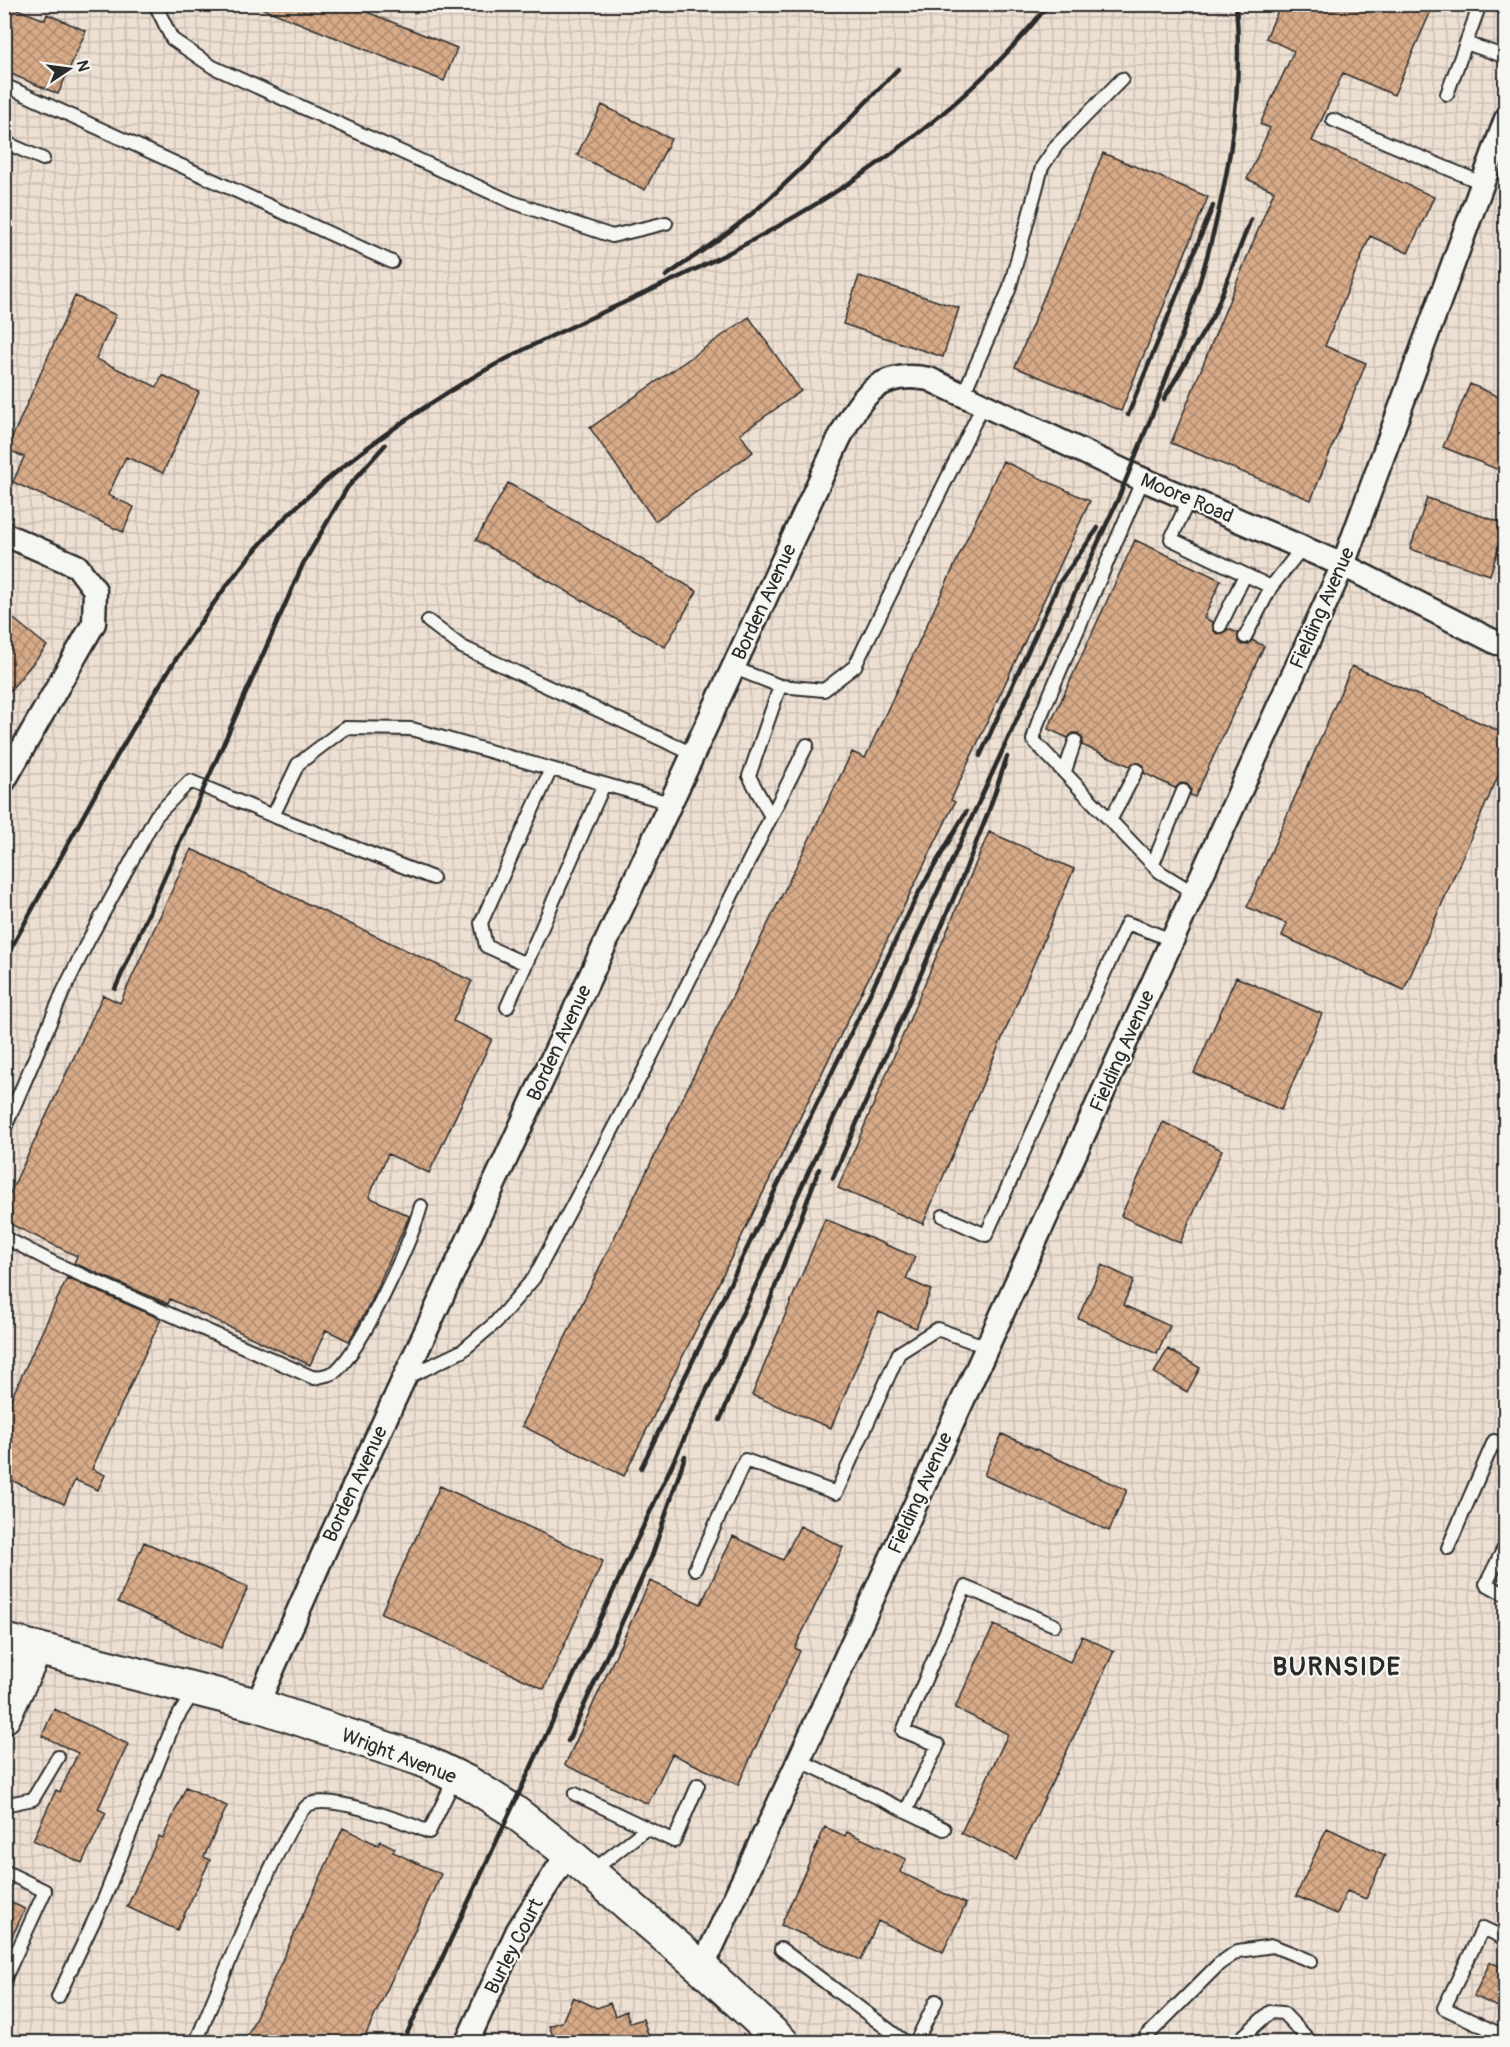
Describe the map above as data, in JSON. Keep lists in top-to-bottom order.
{
  "streets": {
    "main road": ["Wright Avenue"],
    "street": [
      "Moore Road",
      "Borden Avenue",
      "Fielding Avenue",
      "Burley Court"
    ]
  },
  "crossings": [
    ["Moore Road", "Borden Avenue"],
    ["Moore Road", "Fielding Avenue"],
    ["Borden Avenue", "Wright Avenue"],
    ["Fielding Avenue", "Wright Avenue"],
    ["Wright Avenue", "Burley Court"]
  ],
  "districts": ["BURNSIDE"],
  "north": "right"
}
